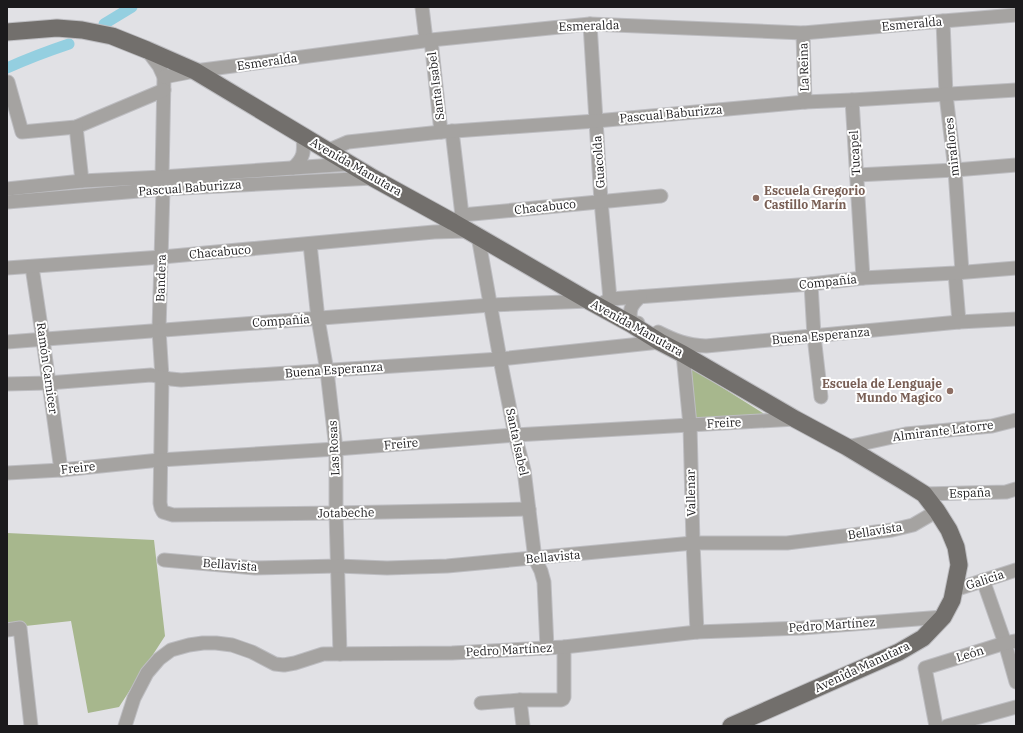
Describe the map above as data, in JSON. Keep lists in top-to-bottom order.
{
  "streets": {
    "main road": ["Avenida Manutara"],
    "street": [
      "Esmeralda",
      "La Reina",
      "Santa Isabel",
      "Pascual Baburizza",
      "miraflores",
      "Tucapel",
      "Guacolda",
      "Chacabuco",
      "Bandera",
      "Compañía",
      "Buena Esperanza",
      "Ramón Carnicer",
      "Freire",
      "Almirante Latorre",
      "Las Rosas",
      "Vallenar",
      "España",
      "Jotabeche",
      "Bellavista",
      "Galicia",
      "Pedro Martínez",
      "León"
    ]
  },
  "crossings": [
    ["Esmeralda", "La Reina"],
    ["Esmeralda", "Santa Isabel"],
    ["Esmeralda", "miraflores"],
    ["Esmeralda", "Guacolda"],
    ["Esmeralda", "Avenida Manutara"],
    ["Esmeralda", "Bandera"],
    ["La Reina", "Pascual Baburizza"],
    ["Santa Isabel", "Pascual Baburizza"],
    ["Santa Isabel", "Avenida Manutara"],
    ["Santa Isabel", "Chacabuco"],
    ["Santa Isabel", "Compañía"],
    ["Santa Isabel", "Buena Esperanza"],
    ["Santa Isabel", "Freire"],
    ["Santa Isabel", "Jotabeche"],
    ["Santa Isabel", "Bellavista"],
    ["Santa Isabel", "Pedro Martínez"],
    ["Pascual Baburizza", "miraflores"],
    ["Pascual Baburizza", "Tucapel"],
    ["Pascual Baburizza", "Guacolda"],
    ["Pascual Baburizza", "Avenida Manutara"],
    ["Pascual Baburizza", "Bandera"],
    ["miraflores", "Compañía"],
    ["miraflores", "Buena Esperanza"],
    ["Tucapel", "Compañía"],
    ["Guacolda", "Avenida Manutara"],
    ["Guacolda", "Chacabuco"],
    ["Guacolda", "Compañía"],
    ["Avenida Manutara", "Chacabuco"],
    ["Avenida Manutara", "Compañía"],
    ["Avenida Manutara", "Buena Esperanza"],
    ["Avenida Manutara", "Freire"],
    ["Avenida Manutara", "Almirante Latorre"],
    ["Avenida Manutara", "Vallenar"],
    ["Avenida Manutara", "España"],
    ["Avenida Manutara", "Bellavista"],
    ["Avenida Manutara", "Galicia"],
    ["Avenida Manutara", "Pedro Martínez"],
    ["Chacabuco", "Bandera"],
    ["Chacabuco", "Ramón Carnicer"],
    ["Chacabuco", "Las Rosas"],
    ["Bandera", "Compañía"],
    ["Bandera", "Buena Esperanza"],
    ["Bandera", "Freire"],
    ["Bandera", "Jotabeche"],
    ["Compañía", "Ramón Carnicer"],
    ["Compañía", "Las Rosas"],
    ["Buena Esperanza", "Ramón Carnicer"],
    ["Buena Esperanza", "Las Rosas"],
    ["Ramón Carnicer", "Freire"],
    ["Freire", "Las Rosas"],
    ["Freire", "Vallenar"],
    ["Las Rosas", "Jotabeche"],
    ["Las Rosas", "Bellavista"],
    ["Las Rosas", "Pedro Martínez"],
    ["Vallenar", "Bellavista"],
    ["Vallenar", "Pedro Martínez"]
  ],
  "places": ["Escuela Gregorio Castillo Marín", "Escuela de Lenguaje Mundo Magico"]
}
